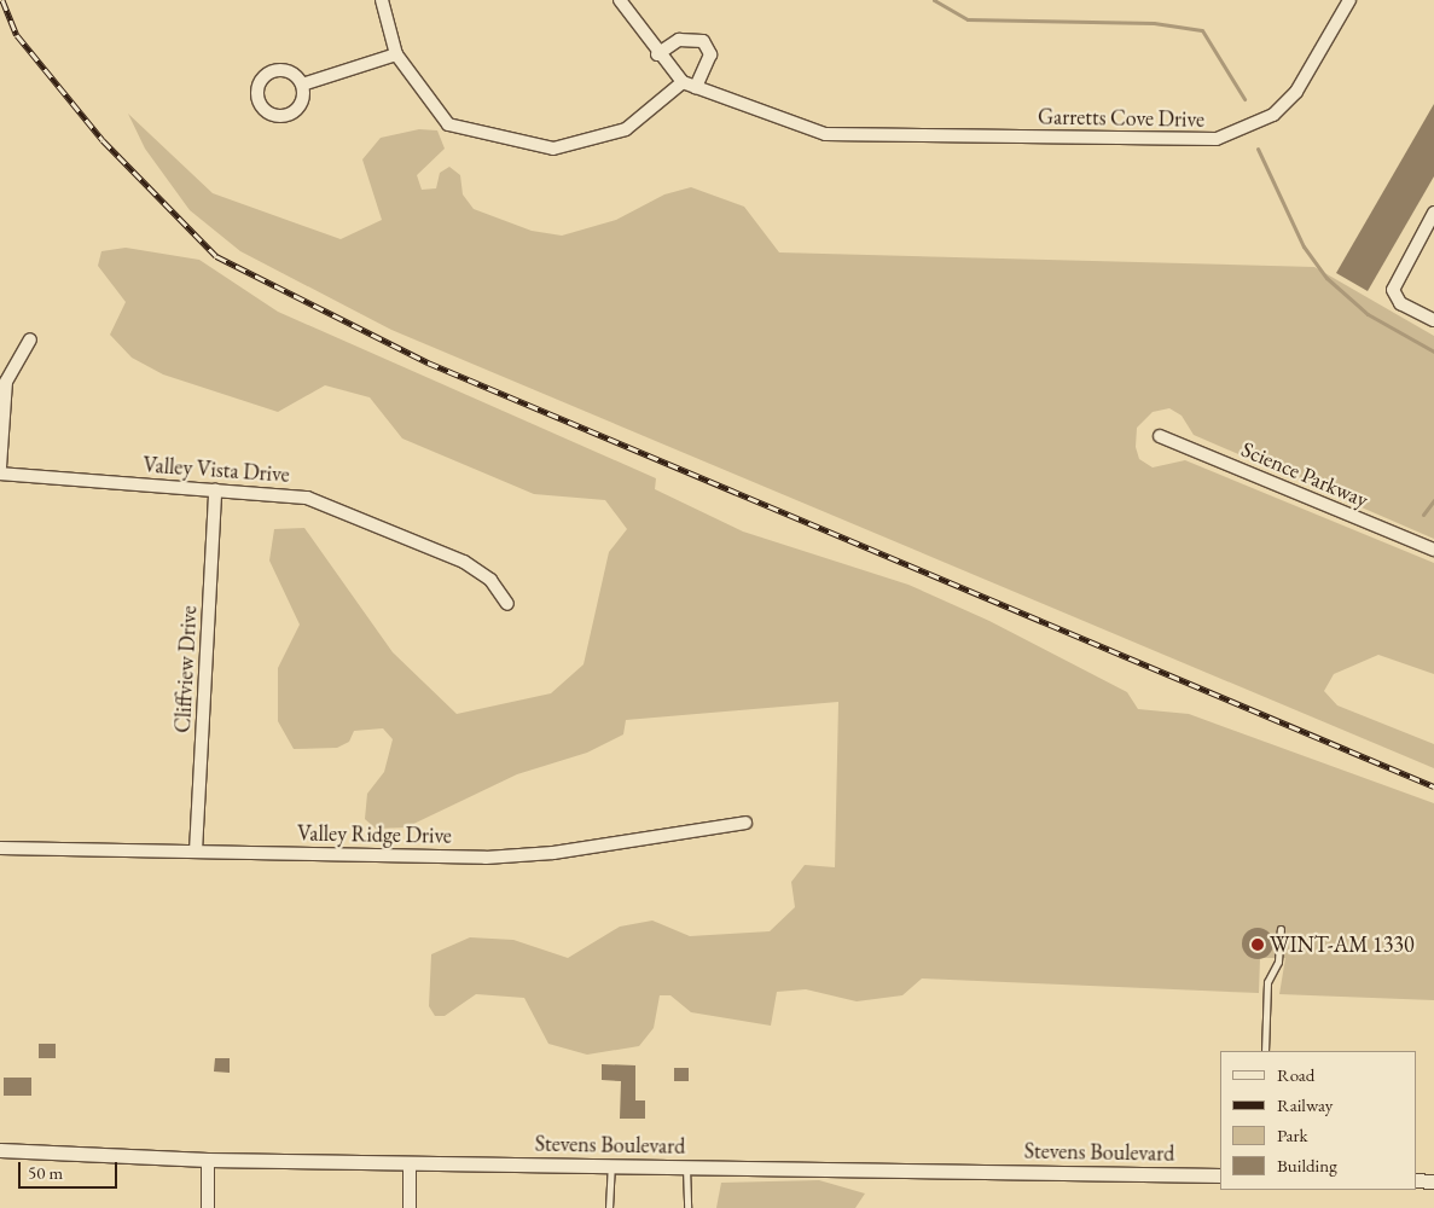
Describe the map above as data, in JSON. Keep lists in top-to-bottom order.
{
  "streets": {
    "street": [
      "Garretts Cove Drive",
      "Valley Vista Drive",
      "Science Parkway",
      "Cliffview Drive",
      "Valley Ridge Drive",
      "Stevens Boulevard"
    ]
  },
  "crossings": [
    ["Valley Vista Drive", "Cliffview Drive"],
    ["Cliffview Drive", "Valley Ridge Drive"]
  ],
  "places": ["WINT-AM 1330"],
  "legend": [
    "Road",
    "Railway",
    "Park",
    "Building"
  ],
  "scale_bar": "50 m"
}
